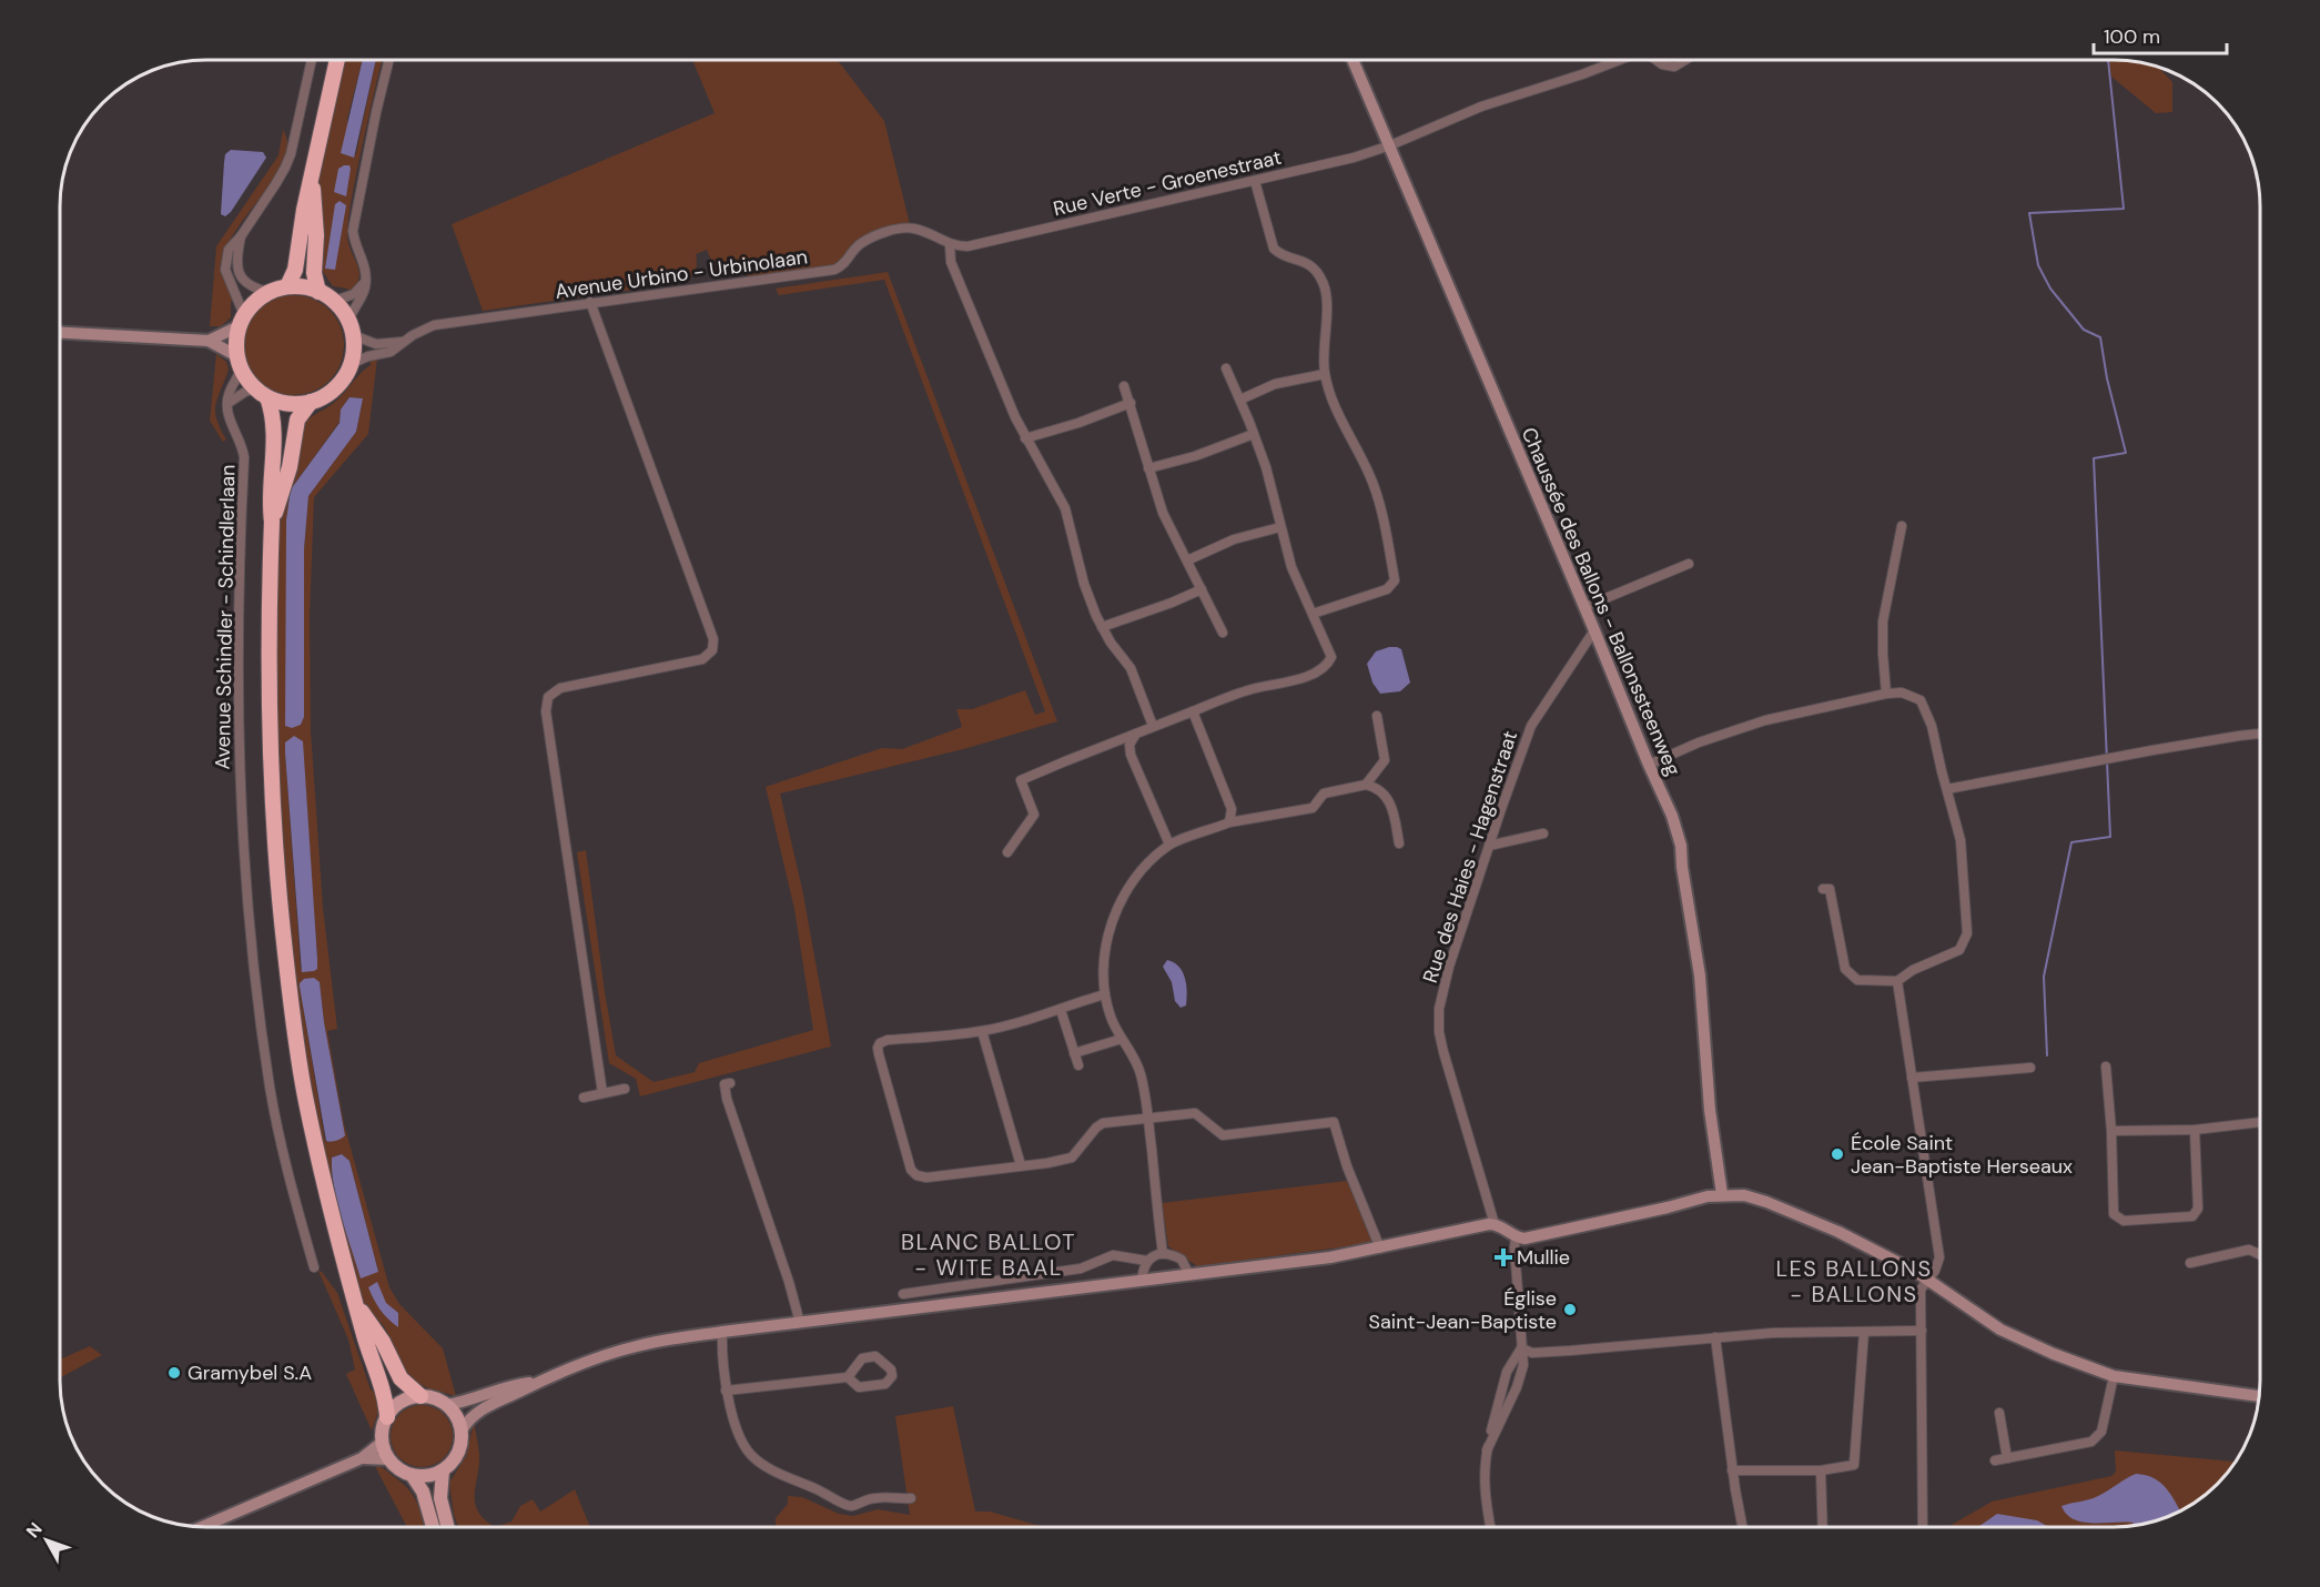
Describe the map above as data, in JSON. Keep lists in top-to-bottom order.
{
  "streets": {
    "street": [
      "Rue Verte - Groenestraat",
      "Avenue Urbino - Urbinolaan",
      "Chaussée des Ballons - Ballonssteenweg",
      "Avenue Schindler - Schindlerlaan",
      "Rue des Haies - Hagenstraat"
    ]
  },
  "crossings": [
    ["Rue Verte - Groenestraat", "Avenue Urbino - Urbinolaan"],
    ["Rue Verte - Groenestraat", "Chaussée des Ballons - Ballonssteenweg"],
    ["Chaussée des Ballons - Ballonssteenweg", "Rue des Haies - Hagenstraat"]
  ],
  "districts": ["BLANC BALLOT - WITE BAAL", "LES BALLONS - BALLONS"],
  "places": {
    "other": ["École Saint Jean-Baptiste Herseaux", "Église Saint-Jean-Baptiste", "Gramybel S.A"],
    "health": ["Mullie"]
  },
  "scale_bar": "100 m",
  "north": "top left"
}
